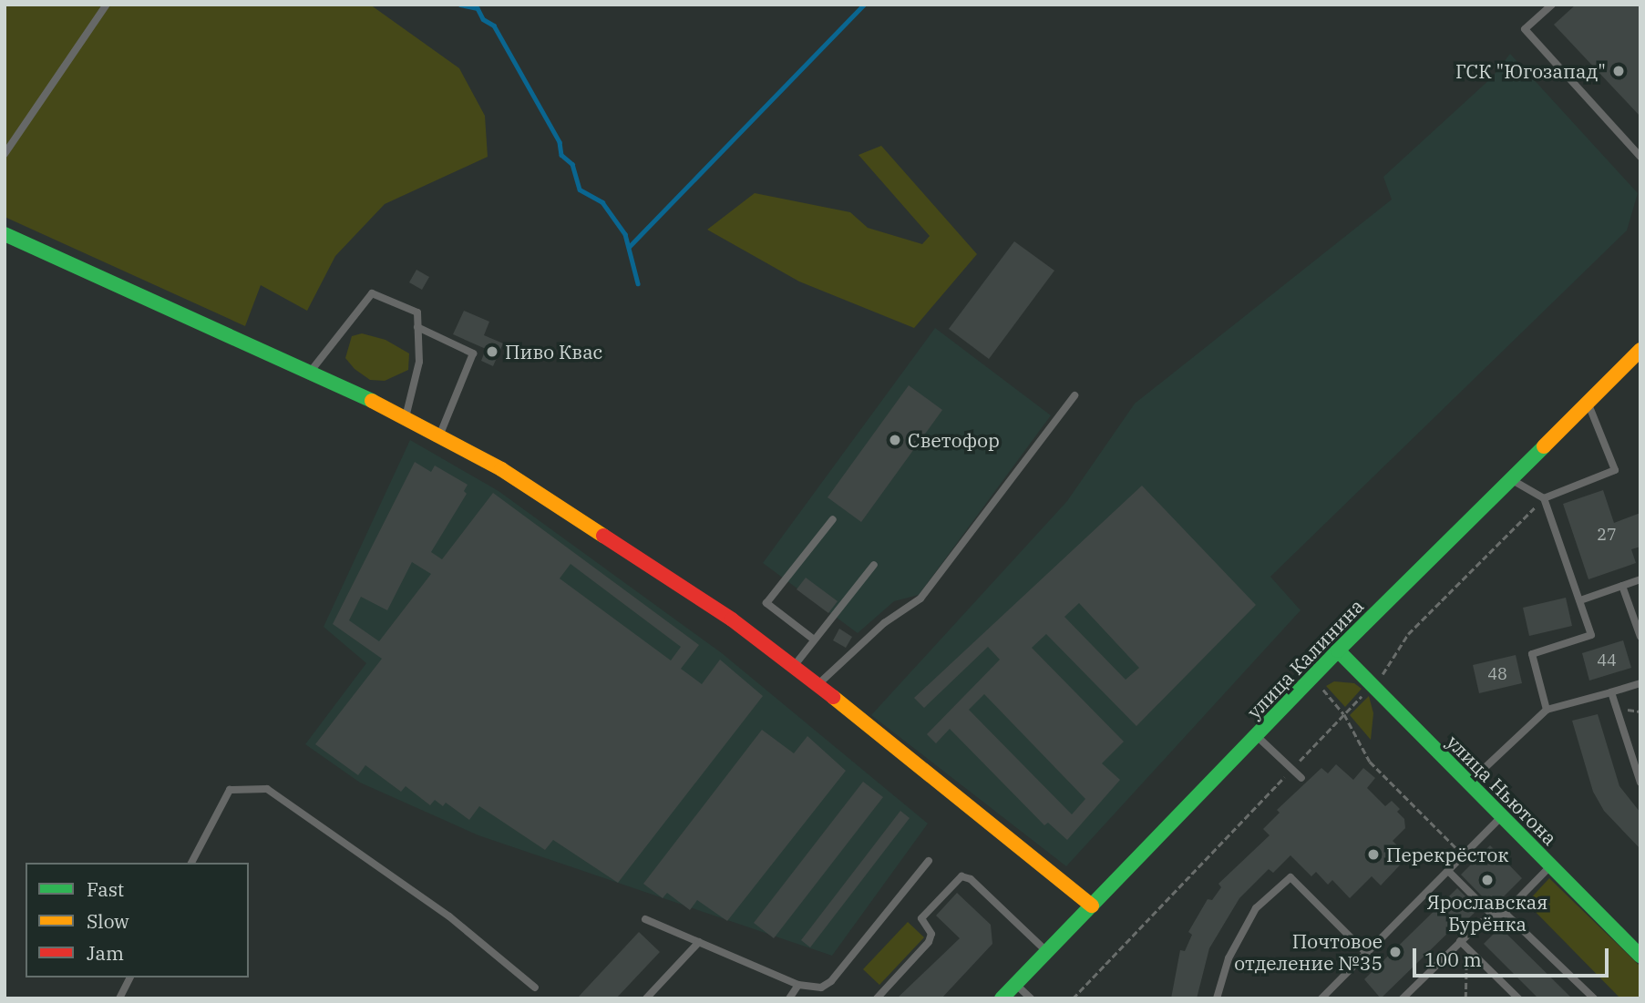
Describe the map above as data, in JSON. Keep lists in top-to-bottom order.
{
  "streets": {
    "main road": ["улица Калинина", "улица Ньютона"]
  },
  "crossings": [
    ["улица Калинина", "улица Ньютона"]
  ],
  "places": [
    "ГСК \"Югозапад\"",
    "Пиво Квас",
    "Светофор",
    "Перекрёсток",
    "Ярославская Бурёнка",
    "Почтовое отделение №35"
  ],
  "house_numbers": ["27", "44", "48"],
  "legend": ["Fast", "Slow", "Jam"],
  "scale_bar": "100 m"
}
